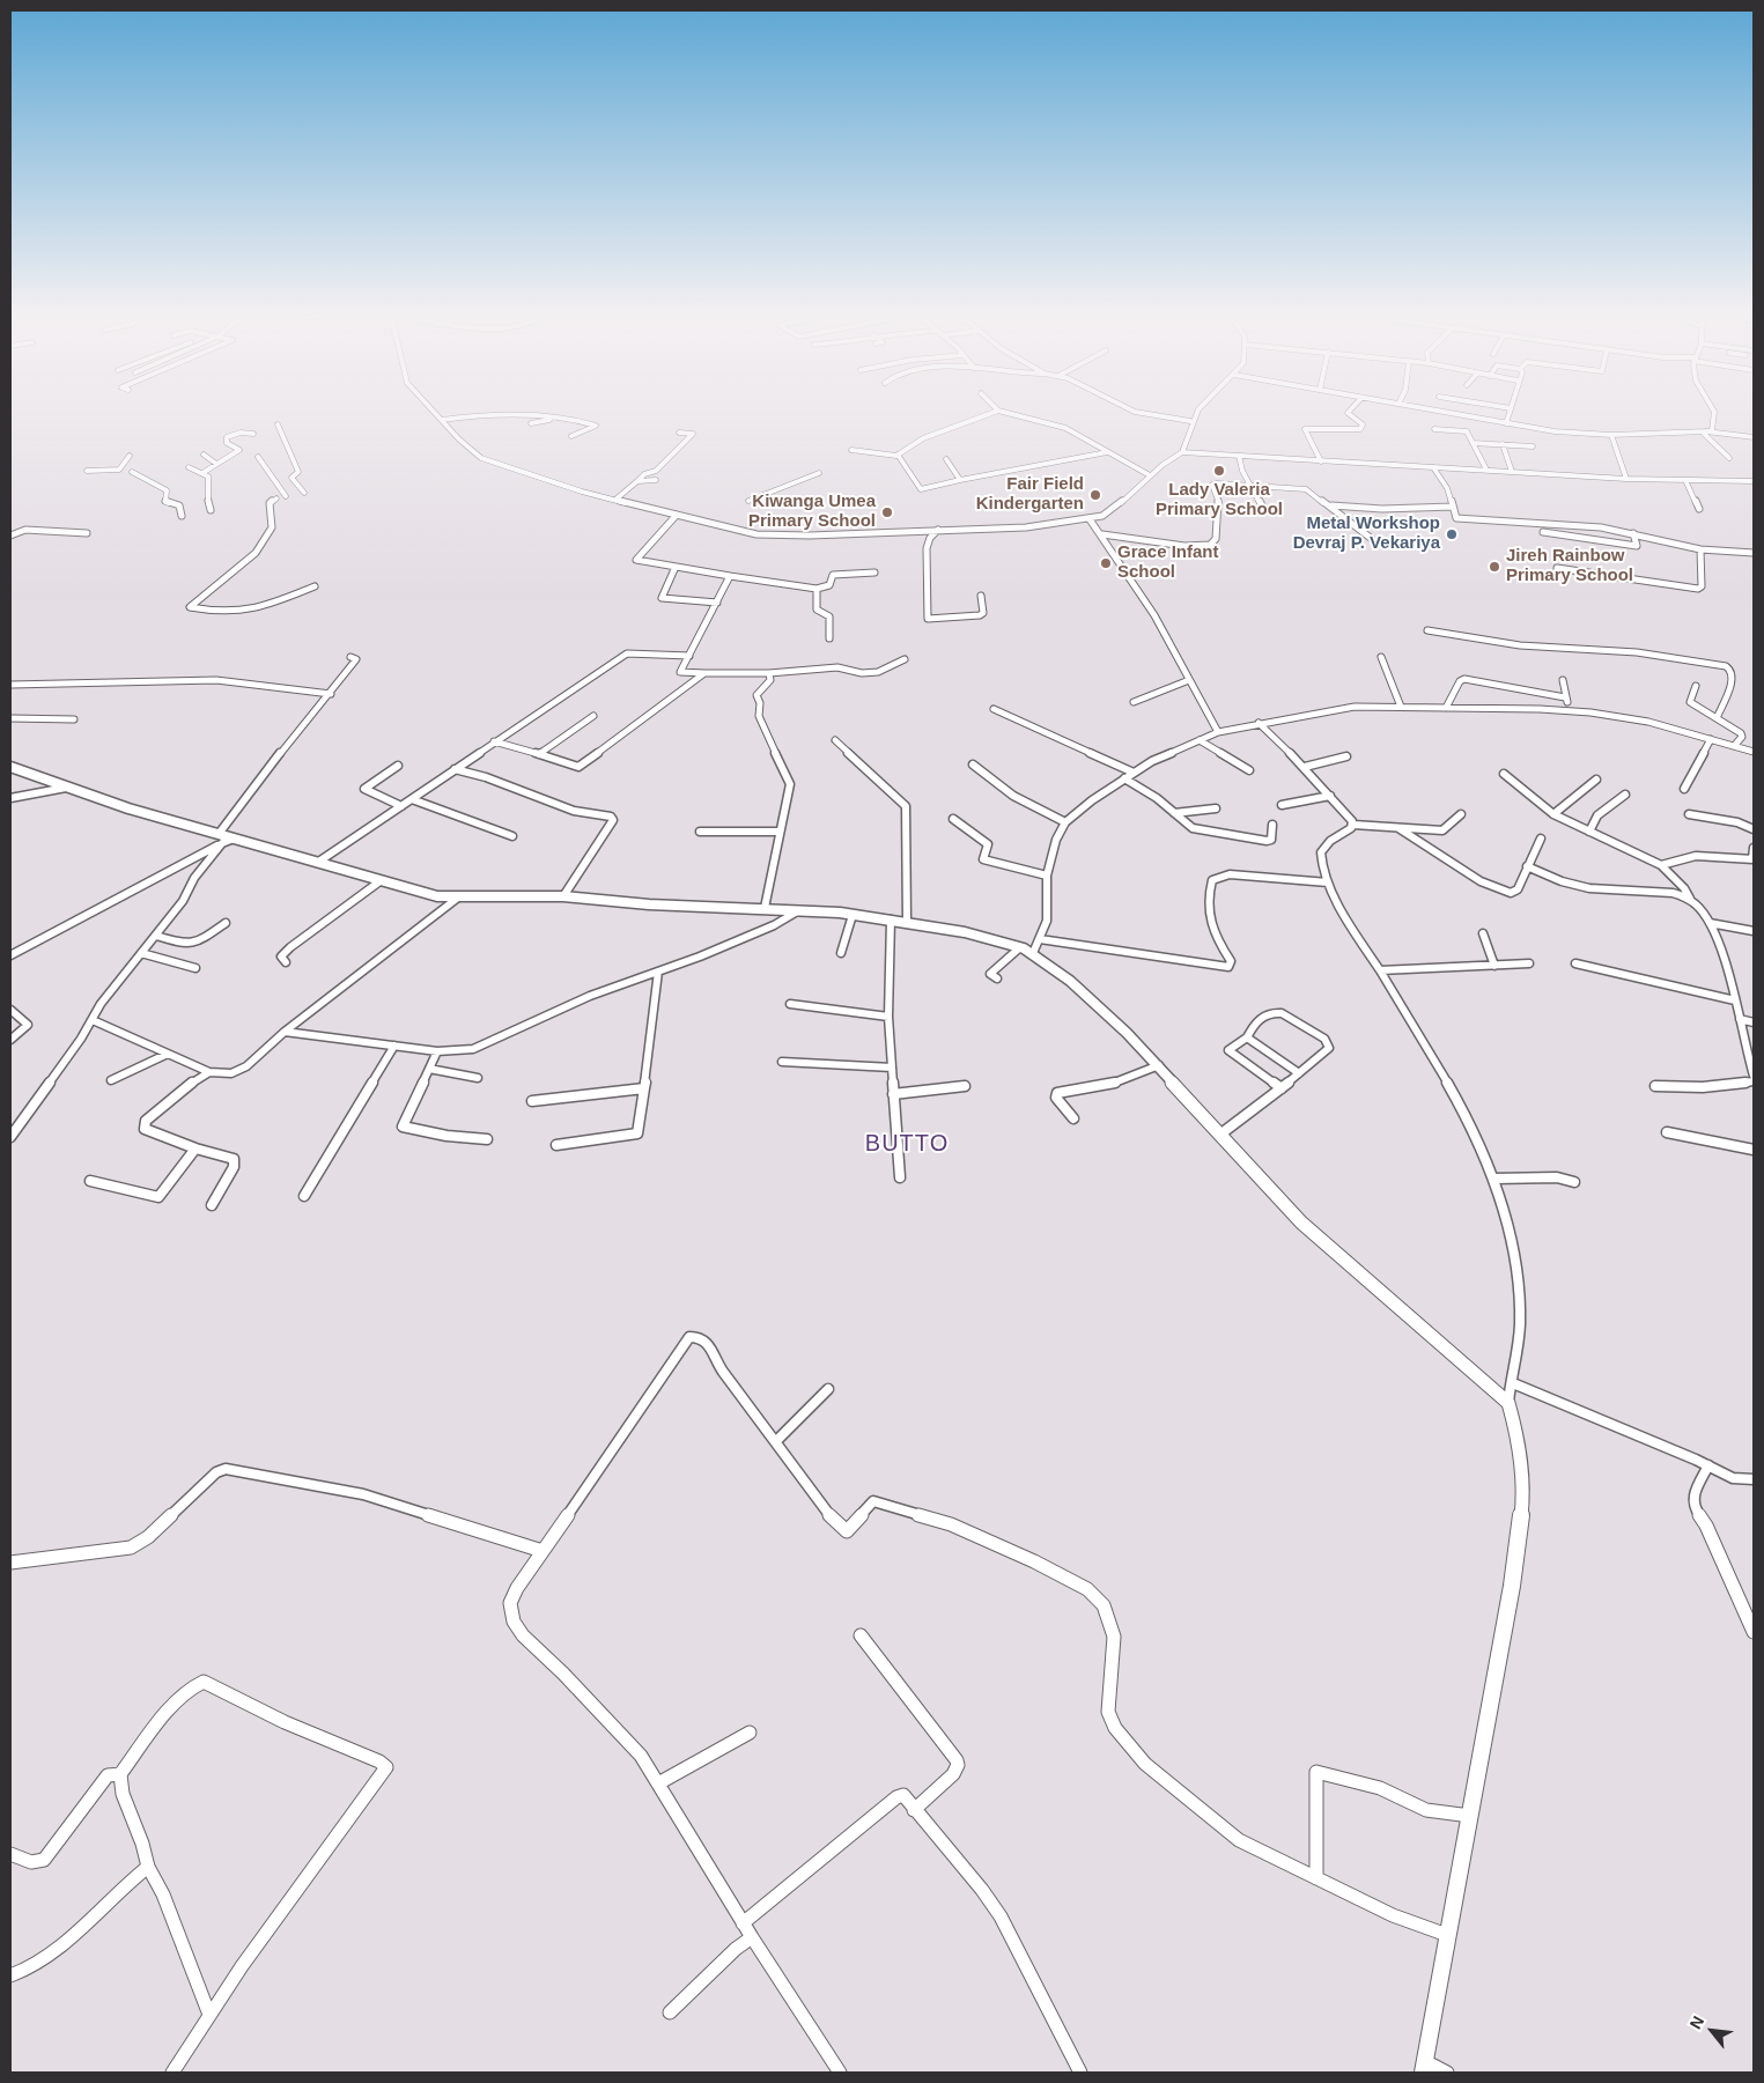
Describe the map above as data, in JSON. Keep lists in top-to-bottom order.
{
  "districts": ["BUTTO"],
  "places": [
    "Lady Valeria Primary School",
    "Fair Field Kindergarten",
    "Kiwanga Umea Primary School",
    "Metal Workshop Devraj P. Vekariya",
    "Grace Infant School",
    "Jireh Rainbow Primary School"
  ],
  "north": "top left"
}
